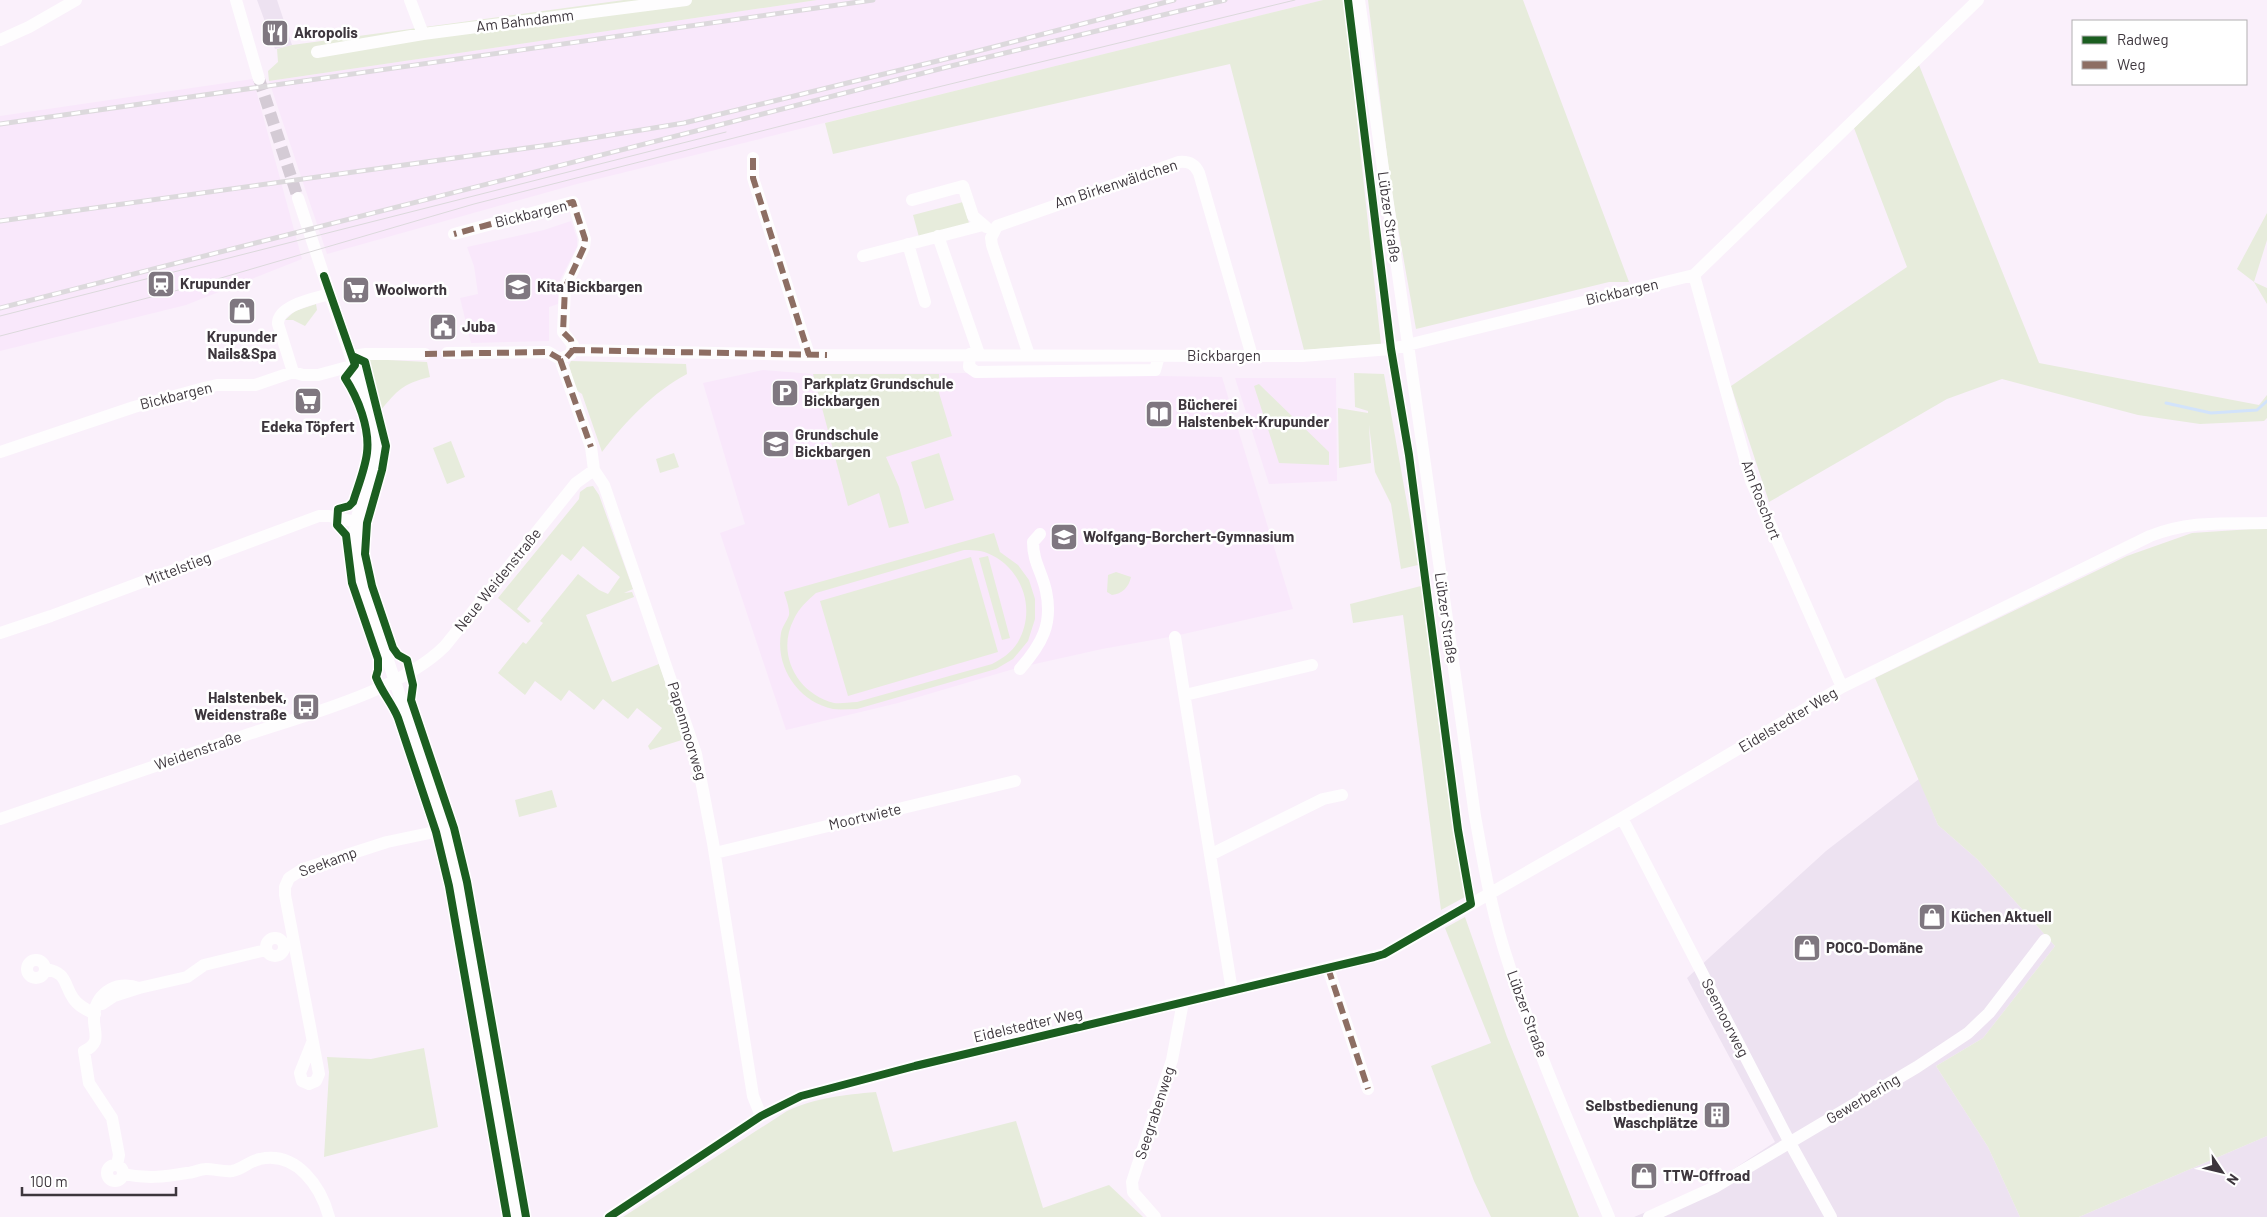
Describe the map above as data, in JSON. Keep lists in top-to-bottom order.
{
  "streets": {
    "street": [
      "Am Bahndamm",
      "Am Birkenwäldchen",
      "Bickbargen",
      "Lübzer Straße",
      "Am Roschort",
      "Mittelstieg",
      "Neue Weidenstraße",
      "Eidelstedter Weg",
      "Papenmoorweg",
      "Weidenstraße",
      "Moortwiete",
      "Seekamp",
      "Seemoorweg",
      "Gewerbering",
      "Seegrabenweg"
    ]
  },
  "crossings": [
    ["Am Birkenwäldchen", "Bickbargen"],
    ["Bickbargen", "Lübzer Straße"],
    ["Bickbargen", "Am Roschort"],
    ["Lübzer Straße", "Eidelstedter Weg"],
    ["Am Roschort", "Eidelstedter Weg"],
    ["Neue Weidenstraße", "Papenmoorweg"],
    ["Neue Weidenstraße", "Weidenstraße"],
    ["Eidelstedter Weg", "Papenmoorweg"],
    ["Eidelstedter Weg", "Seemoorweg"],
    ["Eidelstedter Weg", "Seegrabenweg"],
    ["Papenmoorweg", "Moortwiete"],
    ["Seemoorweg", "Gewerbering"]
  ],
  "places": {
    "restaurant": ["Akropolis"],
    "station": ["Krupunder"],
    "school or university": ["Kita Bickbargen", "Grundschule Bickbargen", "Wolfgang-Borchert-Gymnasium"],
    "supermarket": ["Woolworth", "Edeka Töpfert"],
    "shop": [
      "Krupunder Nails&Spa",
      "Küchen Aktuell",
      "POCO-Domäne",
      "TTW-Offroad"
    ],
    "public building": ["Juba"],
    "parking": ["Parkplatz Grundschule Bickbargen"],
    "library": ["Bücherei Halstenbek-Krupunder"],
    "bus stop": ["Halstenbek, Weidenstraße"],
    "building": ["Selbstbedienung Waschplätze"]
  },
  "legend": ["Radweg", "Weg"],
  "scale_bar": "100 m",
  "north": "bottom right"
}
